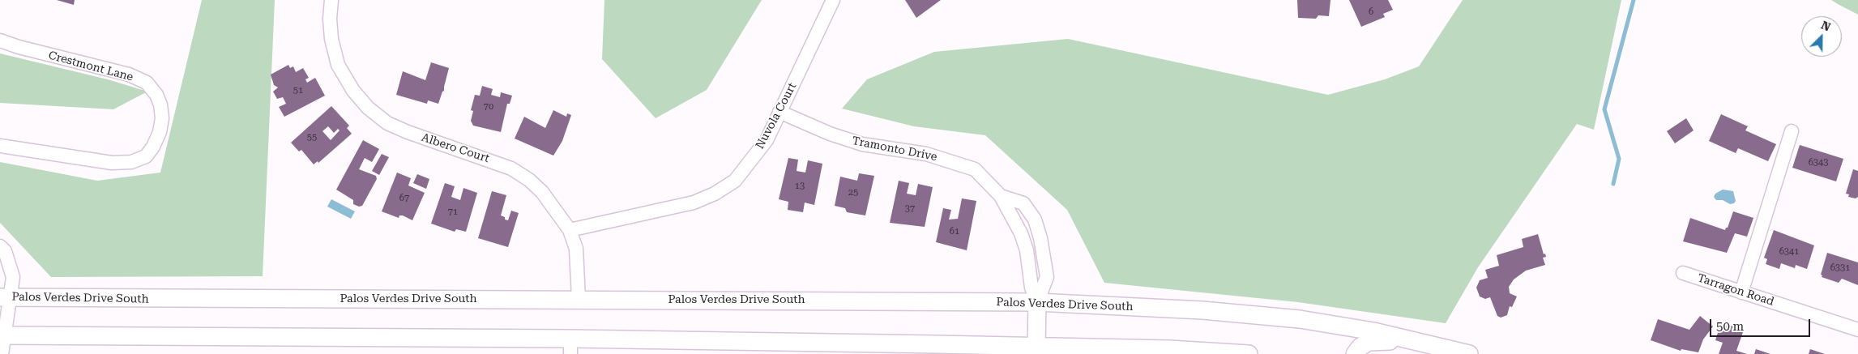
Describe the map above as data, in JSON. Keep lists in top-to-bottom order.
{
  "streets": {
    "main road": ["Palos Verdes Drive South"],
    "street": [
      "Crestmont Lane",
      "Nuvola Court",
      "Albero Court",
      "Tramonto Drive",
      "Tarragon Road"
    ]
  },
  "crossings": [
    ["Nuvola Court", "Albero Court"],
    ["Nuvola Court", "Tramonto Drive"],
    ["Albero Court", "Palos Verdes Drive South"],
    ["Tramonto Drive", "Palos Verdes Drive South"]
  ],
  "house_numbers": [
    "6",
    "51",
    "70",
    "55",
    "6343",
    "13",
    "25",
    "67",
    "37",
    "71",
    "61",
    "6341",
    "6331"
  ],
  "scale_bar": "50 m",
  "north": "top right"
}
